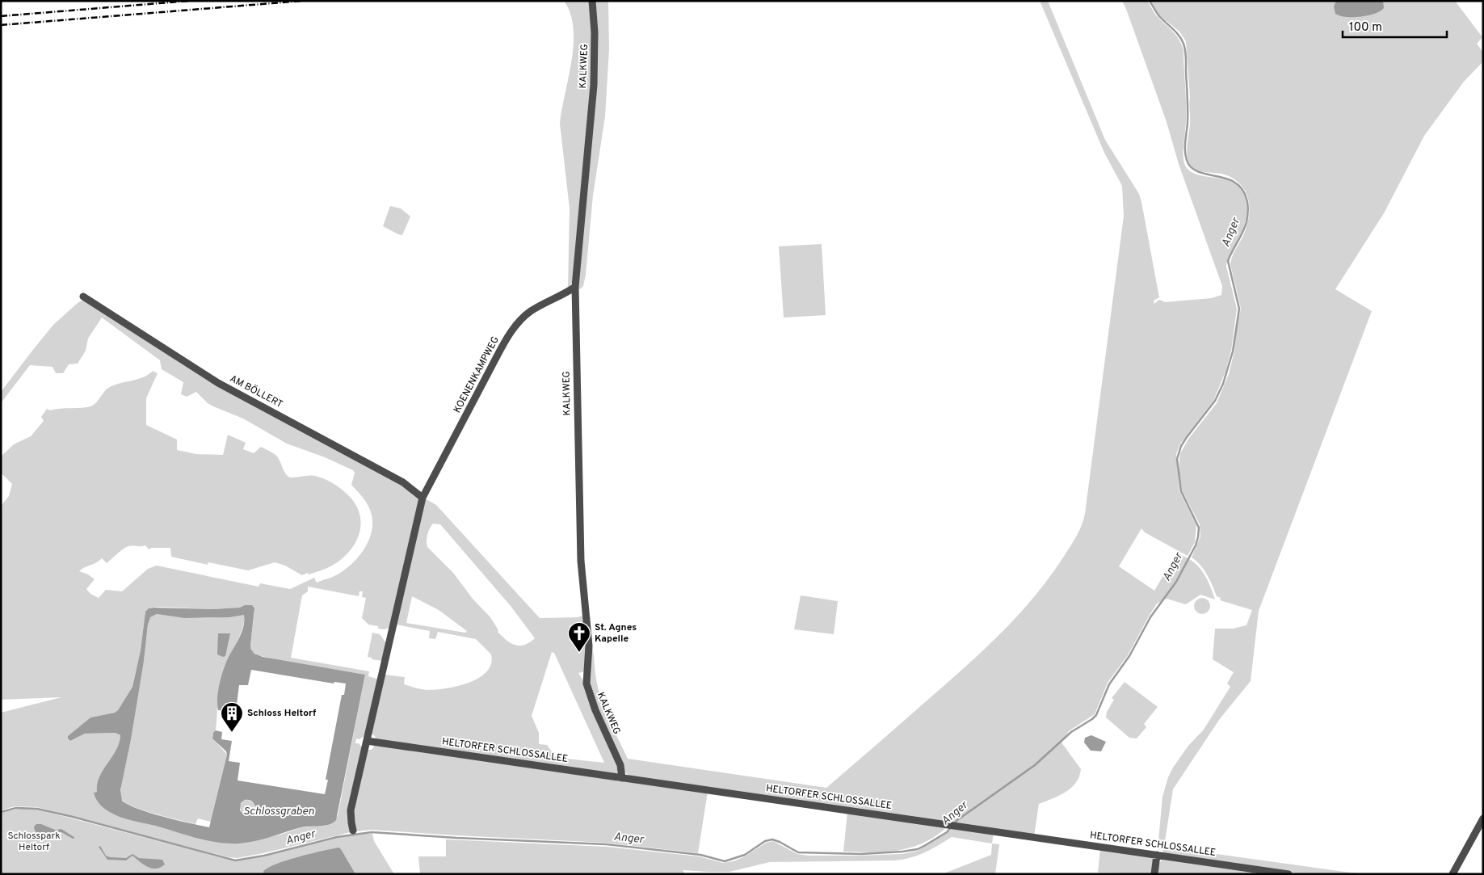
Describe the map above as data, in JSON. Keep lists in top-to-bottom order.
{
  "streets": {
    "street": [
      "KALKWEG",
      "KOENENKAMPWEG",
      "AM BÖLLERT",
      "HELTORFER SCHLOSSALLEE"
    ]
  },
  "crossings": [
    ["KALKWEG", "KOENENKAMPWEG"],
    ["KALKWEG", "HELTORFER SCHLOSSALLEE"],
    ["KOENENKAMPWEG", "AM BÖLLERT"]
  ],
  "water": ["Anger", "Schlossgraben"],
  "parks": ["Schlosspark Heltorf"],
  "places": {
    "church": ["St. Agnes Kapelle"],
    "building": ["Schloss Heltorf"]
  },
  "scale_bar": "100 m"
}
